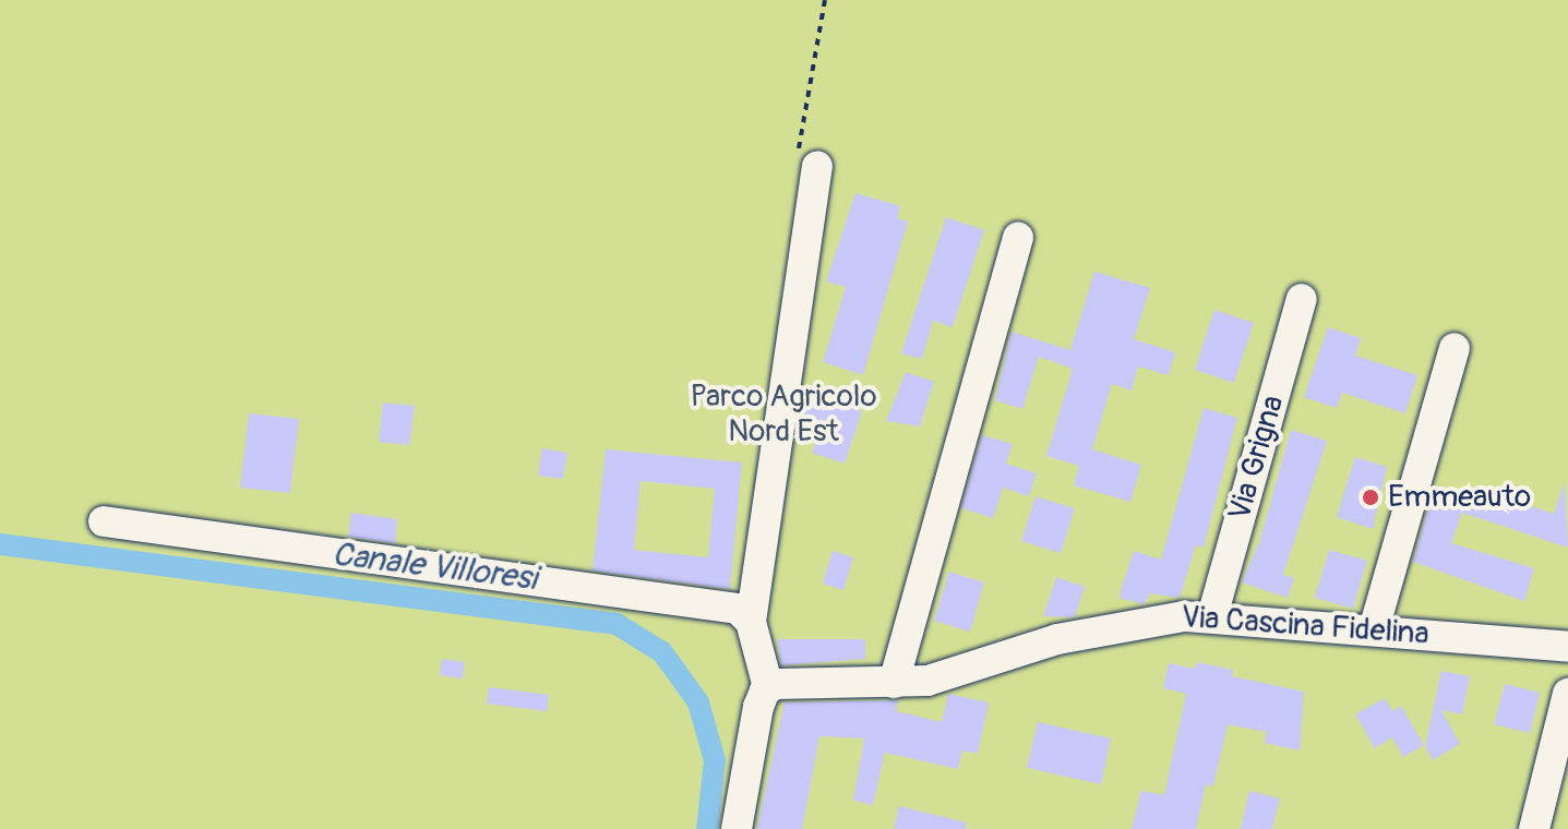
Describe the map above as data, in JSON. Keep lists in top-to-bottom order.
{
  "streets": {
    "street": ["Via Grigna", "Via Cascina Fidelina"]
  },
  "crossings": [
    ["Via Grigna", "Via Cascina Fidelina"]
  ],
  "water": ["Canale Villoresi"],
  "parks": ["Parco Agricolo Nord Est"],
  "places": ["Emmeauto"]
}
